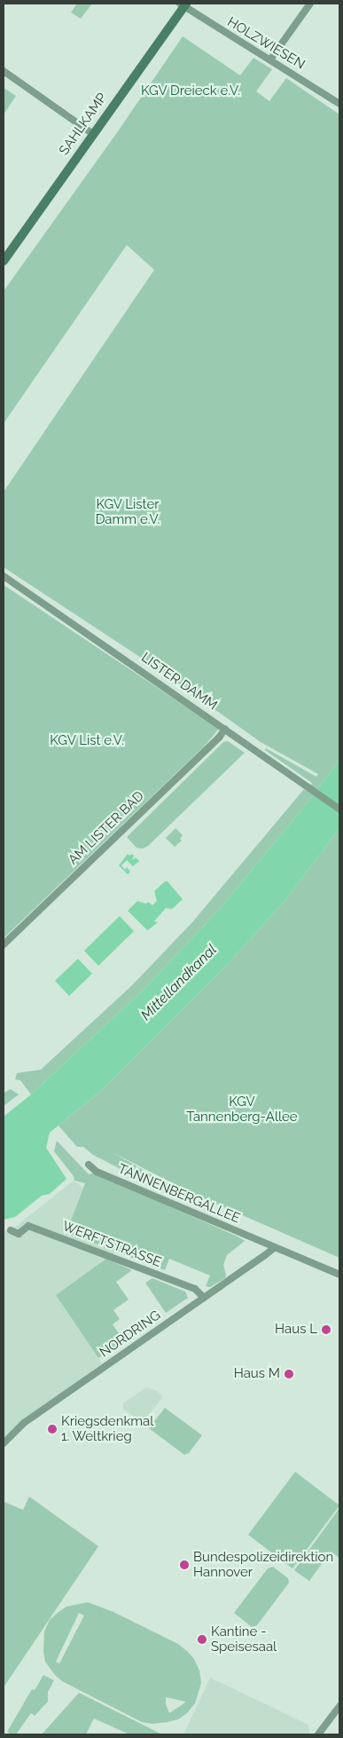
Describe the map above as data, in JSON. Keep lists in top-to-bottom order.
{
  "streets": {
    "street": [
      "HOLZWIESEN",
      "SAHLKAMP",
      "LISTER DAMM",
      "AM LISTER BAD",
      "TANNENBERGALLEE",
      "WERFTSTRASSE",
      "NORDRING"
    ]
  },
  "crossings": [
    ["HOLZWIESEN", "SAHLKAMP"],
    ["LISTER DAMM", "AM LISTER BAD"],
    ["TANNENBERGALLEE", "NORDRING"],
    ["WERFTSTRASSE", "NORDRING"]
  ],
  "water": ["Mittellandkanal"],
  "parks": [
    "KGV Dreieck e.V.",
    "KGV Lister Damm e.V.",
    "KGV List e.V.",
    "KGV Tannenberg-Allee"
  ],
  "places": [
    "Haus L",
    "Haus M",
    "Kriegsdenkmal 1. Weltkrieg",
    "Bundespolizeidirektion Hannover",
    "Kantine - Speisesaal"
  ]
}
